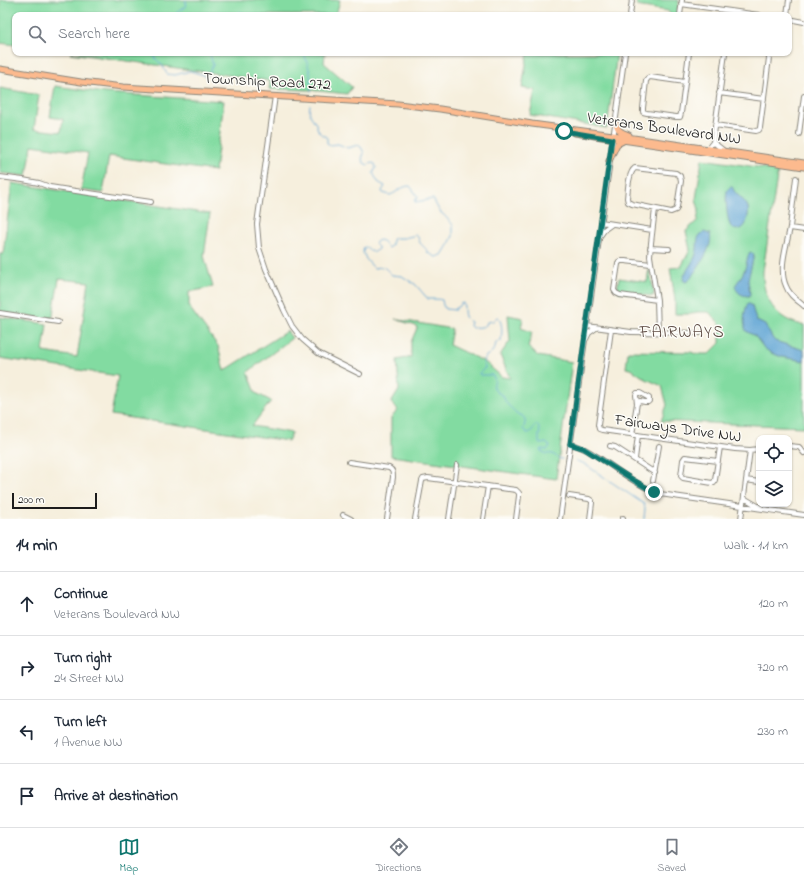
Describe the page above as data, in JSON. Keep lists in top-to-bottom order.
{
  "streets": {
    "main road": ["Township Road 272", "Veterans Boulevard NW"],
    "street": ["Fairways Drive NW"]
  },
  "crossings": [
    ["Township Road 272", "Veterans Boulevard NW"]
  ],
  "districts": ["FAIRWAYS"],
  "scale_bar": "200 m",
  "page": {
    "search": "Search here",
    "scale": "200 m",
    "heading": ["14 min", "Walk · 1.1 km"],
    "list": [
      ["Continue", "Veterans Boulevard NW", "120 m"],
      ["Turn right", "24 Street NW", "720 m"],
      ["Turn left", "1 Avenue NW", "230 m"],
      "Arrive at destination"
    ],
    "nav": ["Map", "Directions", "Saved"]
  }
}
